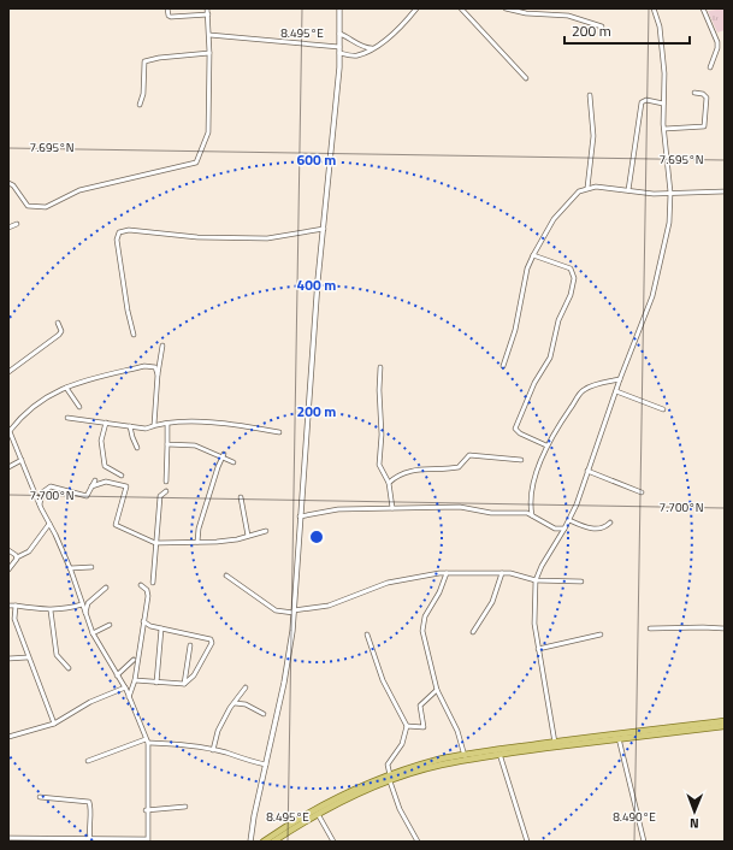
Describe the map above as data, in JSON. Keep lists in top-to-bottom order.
{
  "scale_bar": "200 m",
  "north": "bottom",
  "coordinates": [
    "8.495°E",
    "7.695°N",
    "7.700°N",
    "8.490°E"
  ],
  "rings": ["600 m", "400 m", "200 m"]
}
